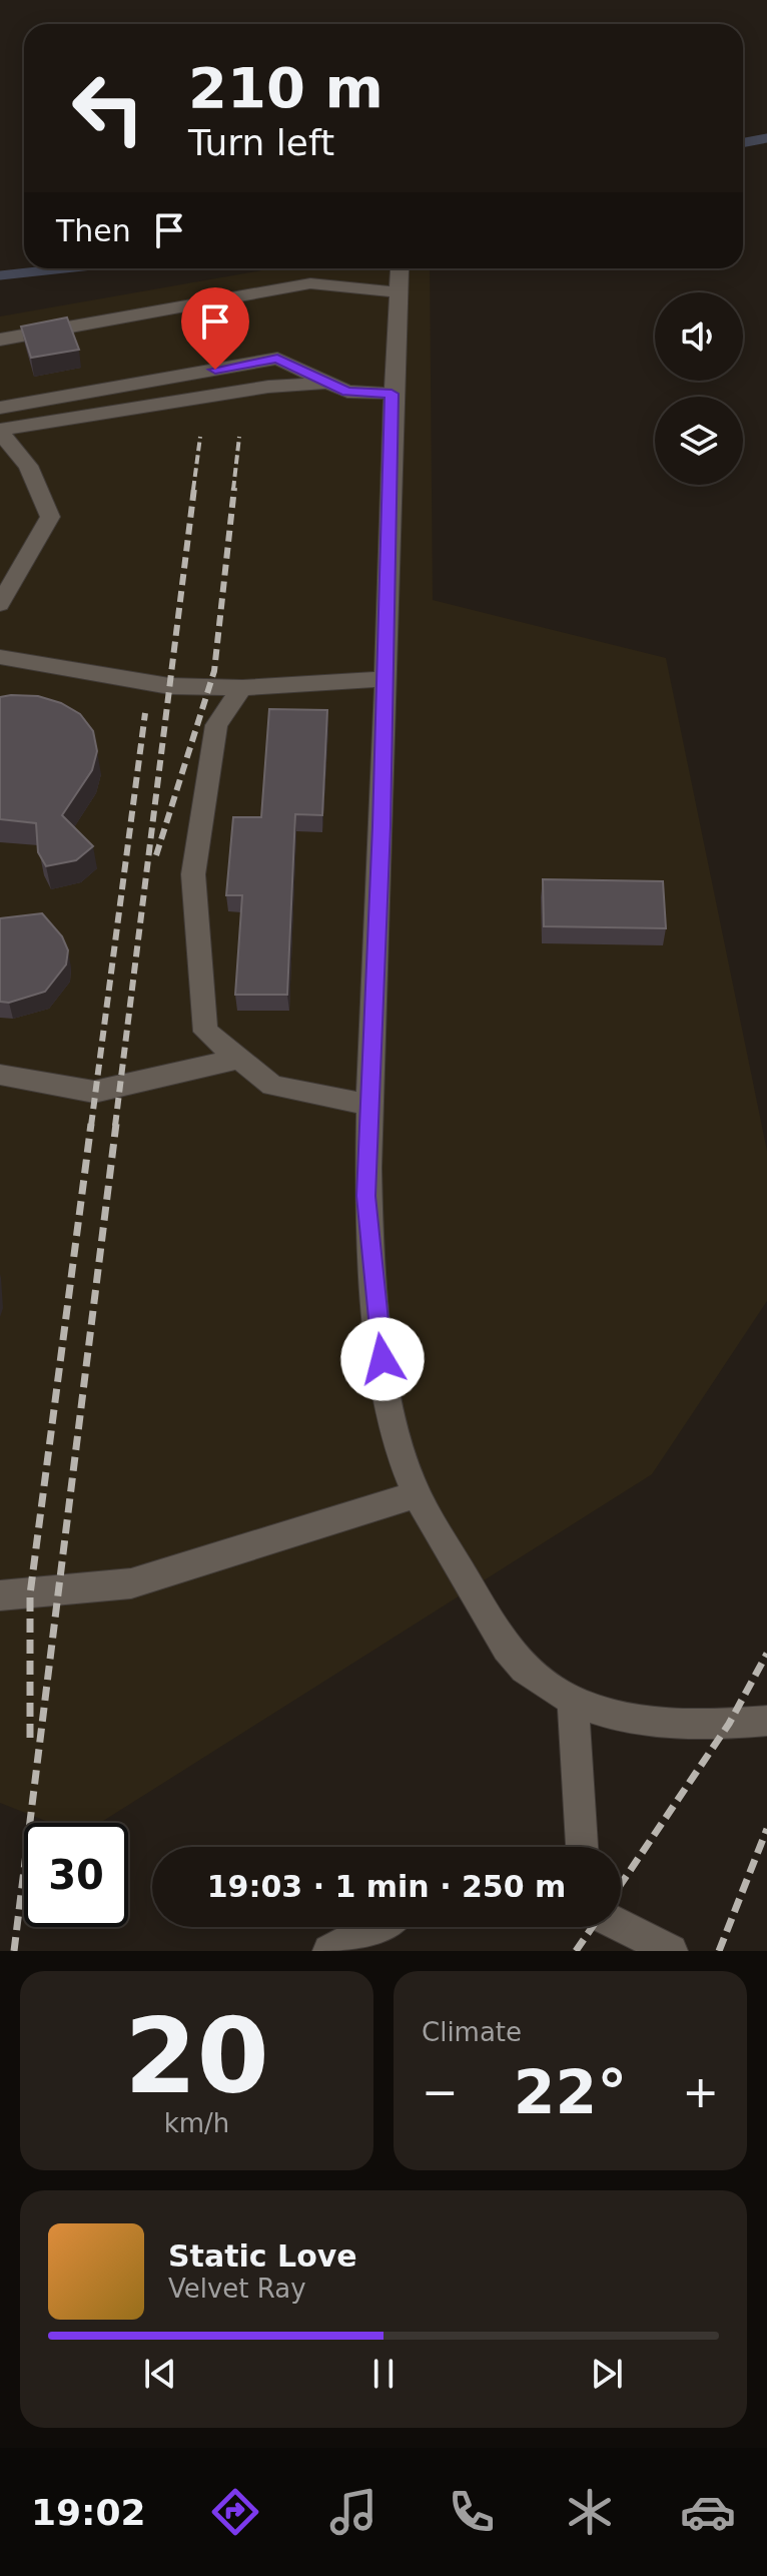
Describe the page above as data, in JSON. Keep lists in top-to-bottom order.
{
  "page": {
    "turn": ["210 m", "Turn left"],
    "then": "Then",
    "limit": "30",
    "trip": "19:03 · 1 min · 250 m",
    "tile": [
      ["20", "km/h"],
      "Climate"
    ],
    "heat": ["−", "22°", "+"],
    "song": ["Static Love", "Velvet Ray"],
    "tabs": "19:02"
  }
}
